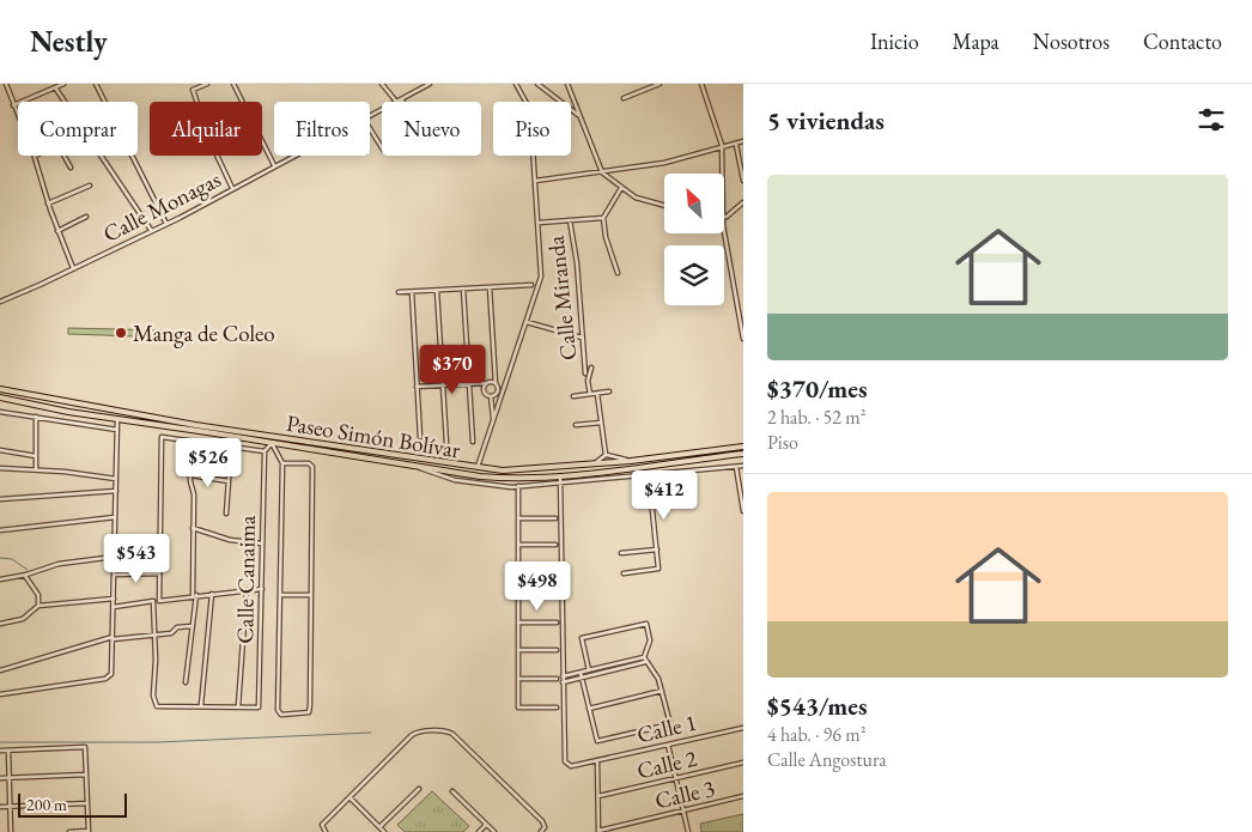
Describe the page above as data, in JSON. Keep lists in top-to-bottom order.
{
  "streets": {
    "main road": ["Paseo Simón Bolívar"],
    "street": [
      "Calle Monagas",
      "Calle Miranda",
      "Calle Canaima",
      "Calle 1",
      "Calle 2",
      "Calle 3"
    ]
  },
  "places": ["Manga de Coleo"],
  "scale_bar": "200 m",
  "north": "top left",
  "page": {
    "header": "Nestly",
    "nav": [
      "Inicio",
      "Mapa",
      "Nosotros",
      "Contacto"
    ],
    "heading": "5 viviendas",
    "chip": [
      "Comprar",
      "Alquilar",
      "Filtros",
      "Nuevo",
      "Piso"
    ],
    "list": [
      {
        "name": "$370/mes",
        "note": "2 hab. · 52 m² · Piso"
      },
      {
        "name": "$543/mes",
        "note": "4 hab. · 96 m² · Calle Angostura"
      }
    ],
    "price": [
      "$370",
      "$526",
      "$412",
      "$543",
      "$498"
    ],
    "scale": "200 m"
  }
}
